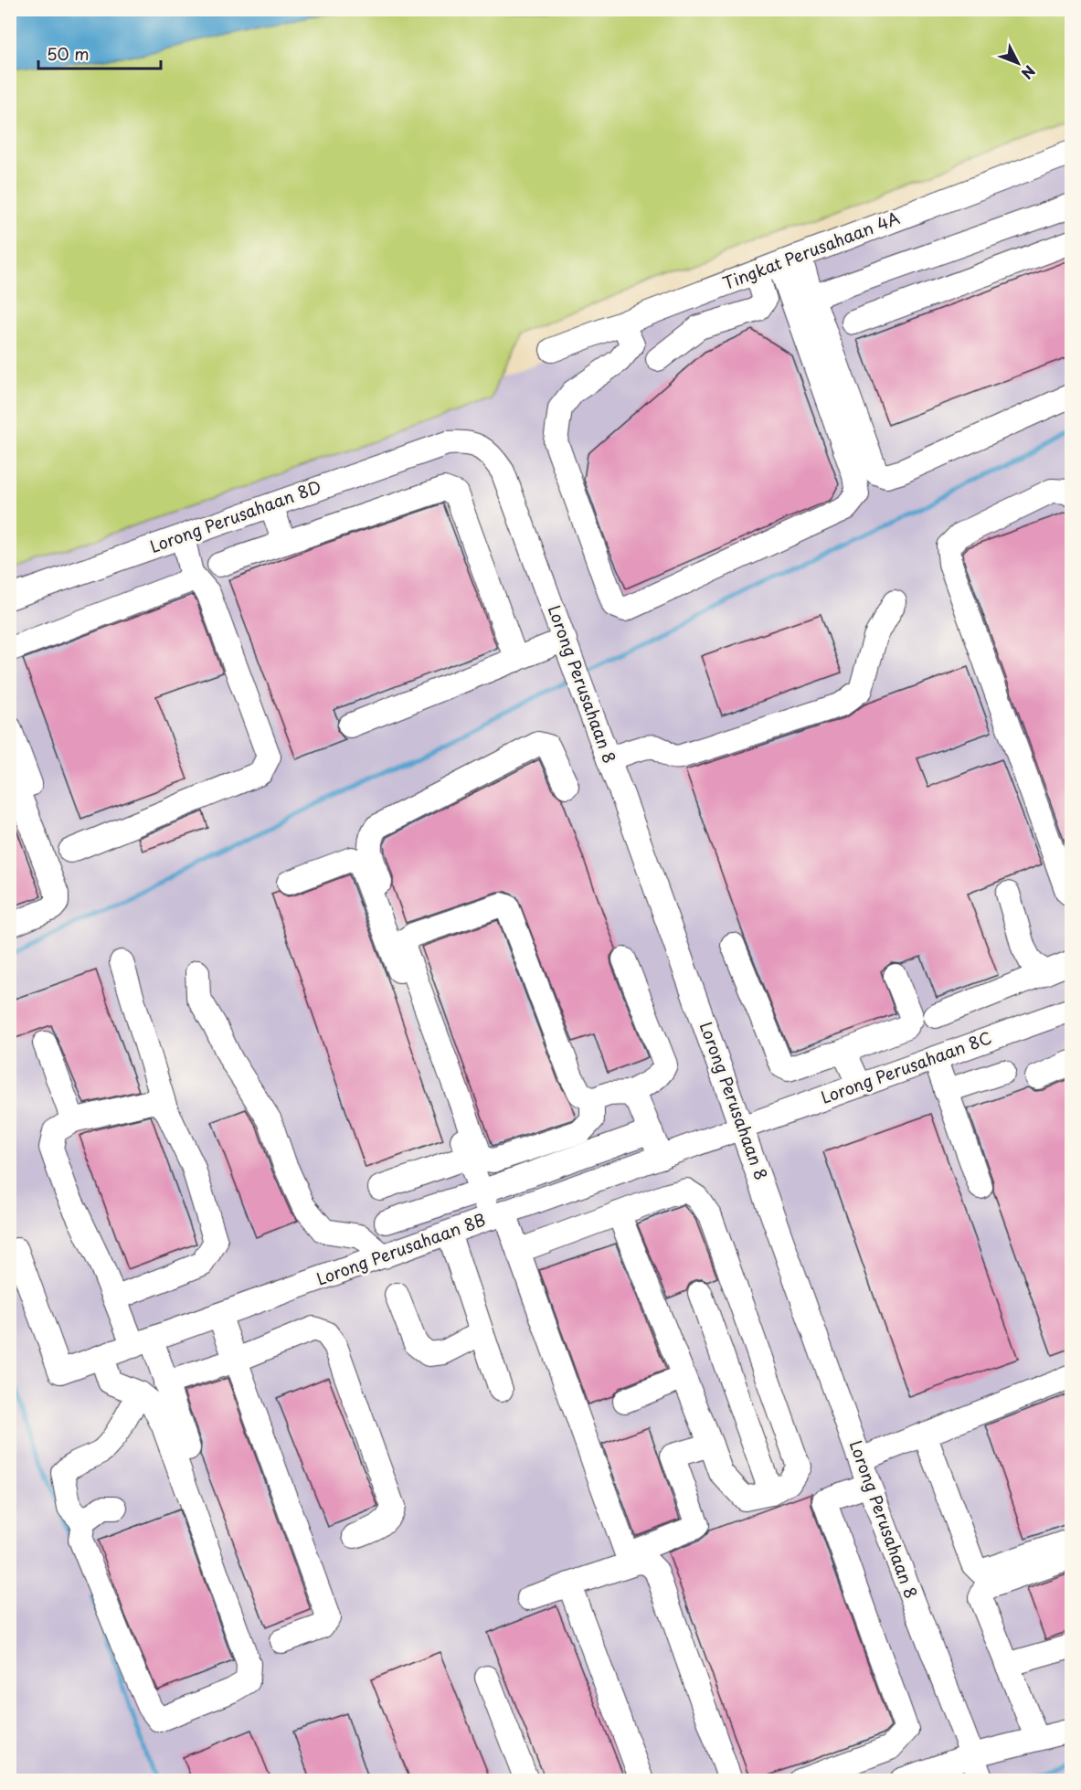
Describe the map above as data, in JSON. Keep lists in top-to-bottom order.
{
  "streets": {
    "street": [
      "Tingkat Perusahaan 4A",
      "Lorong Perusahaan 8D",
      "Lorong Perusahaan 8",
      "Lorong Perusahaan 8C",
      "Lorong Perusahaan 8B"
    ]
  },
  "crossings": [
    ["Lorong Perusahaan 8D", "Lorong Perusahaan 8"],
    ["Lorong Perusahaan 8", "Lorong Perusahaan 8C"],
    ["Lorong Perusahaan 8", "Lorong Perusahaan 8B"],
    ["Lorong Perusahaan 8C", "Lorong Perusahaan 8B"]
  ],
  "scale_bar": "50 m",
  "north": "bottom right"
}
